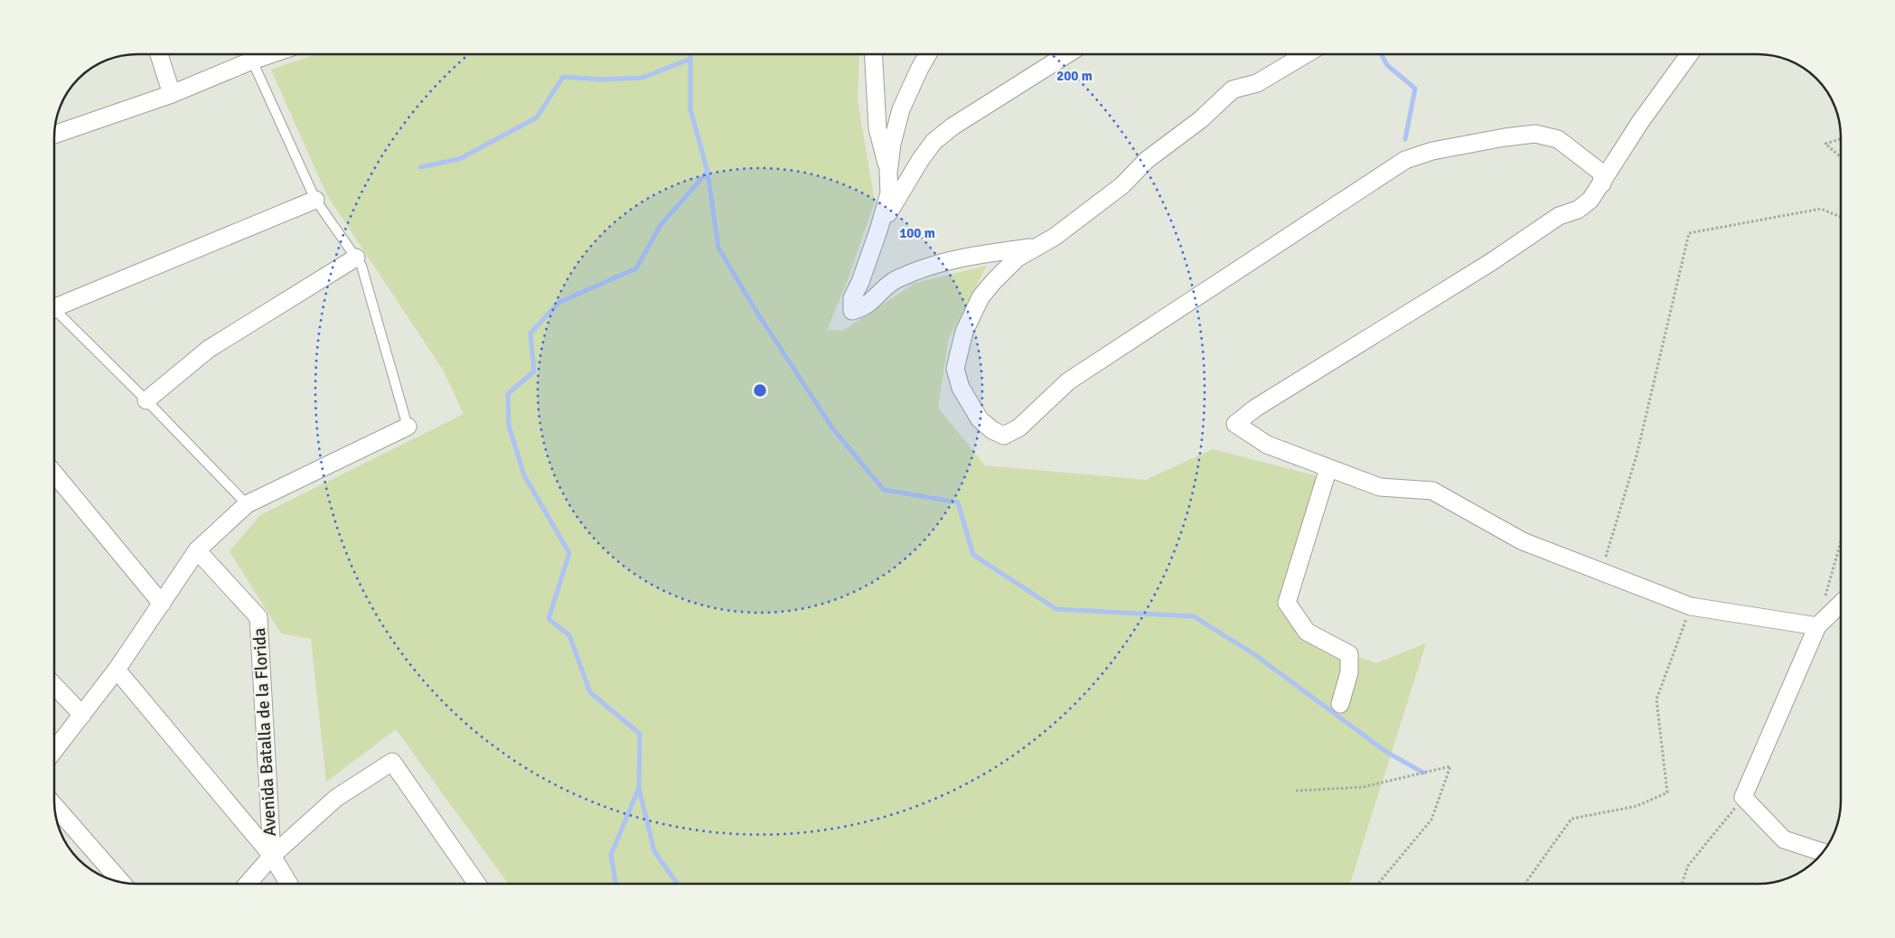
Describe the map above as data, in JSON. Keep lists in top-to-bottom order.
{
  "streets": {
    "street": ["Avenida Batalla de la Florida"]
  },
  "rings": ["200 m", "100 m"]
}
